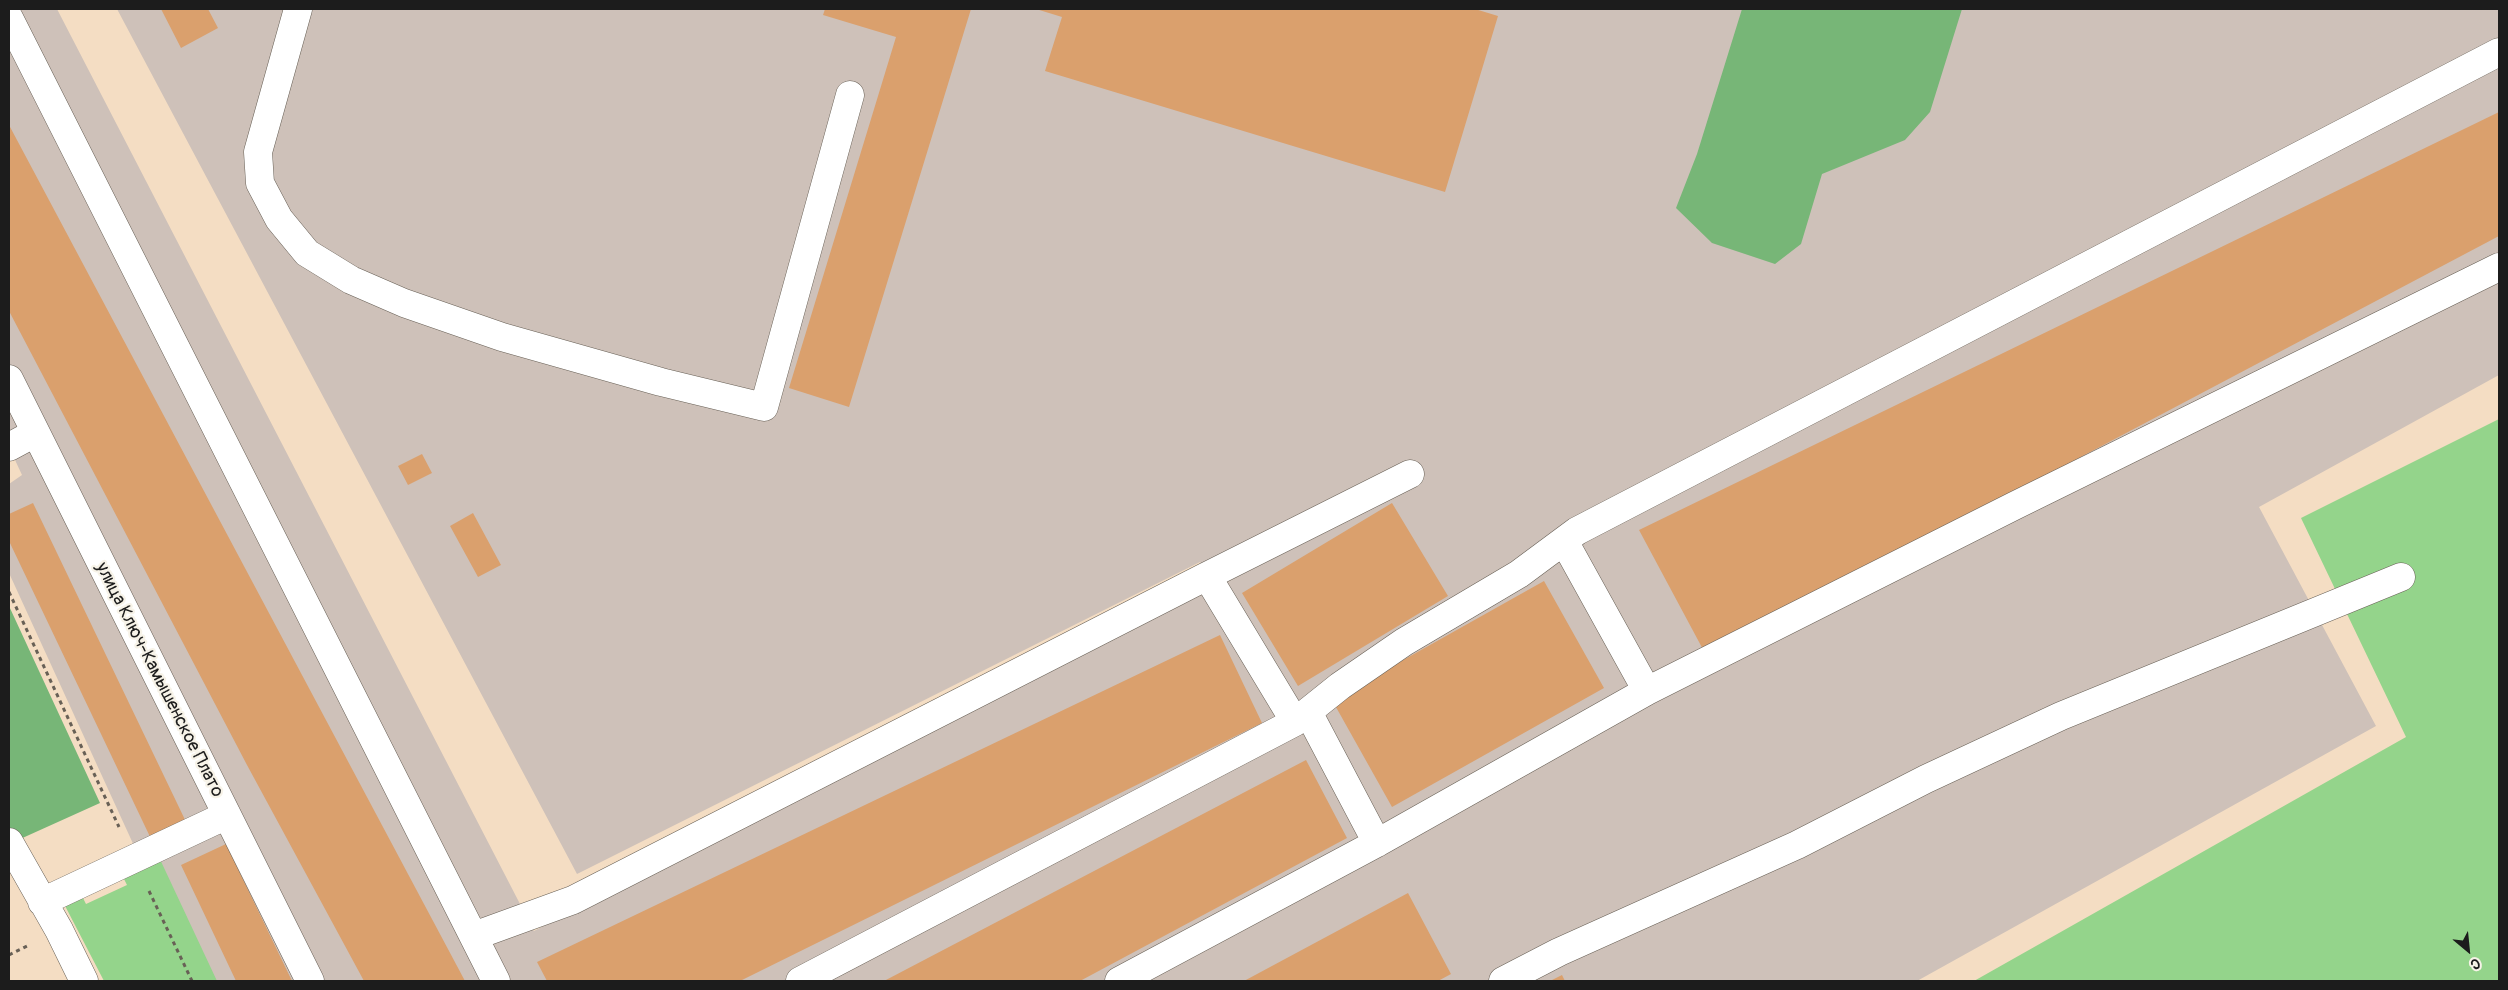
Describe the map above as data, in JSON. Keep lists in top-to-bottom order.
{
  "streets": {
    "street": ["улица Ключ-Камышенское Плато"]
  },
  "north": "bottom right"
}
